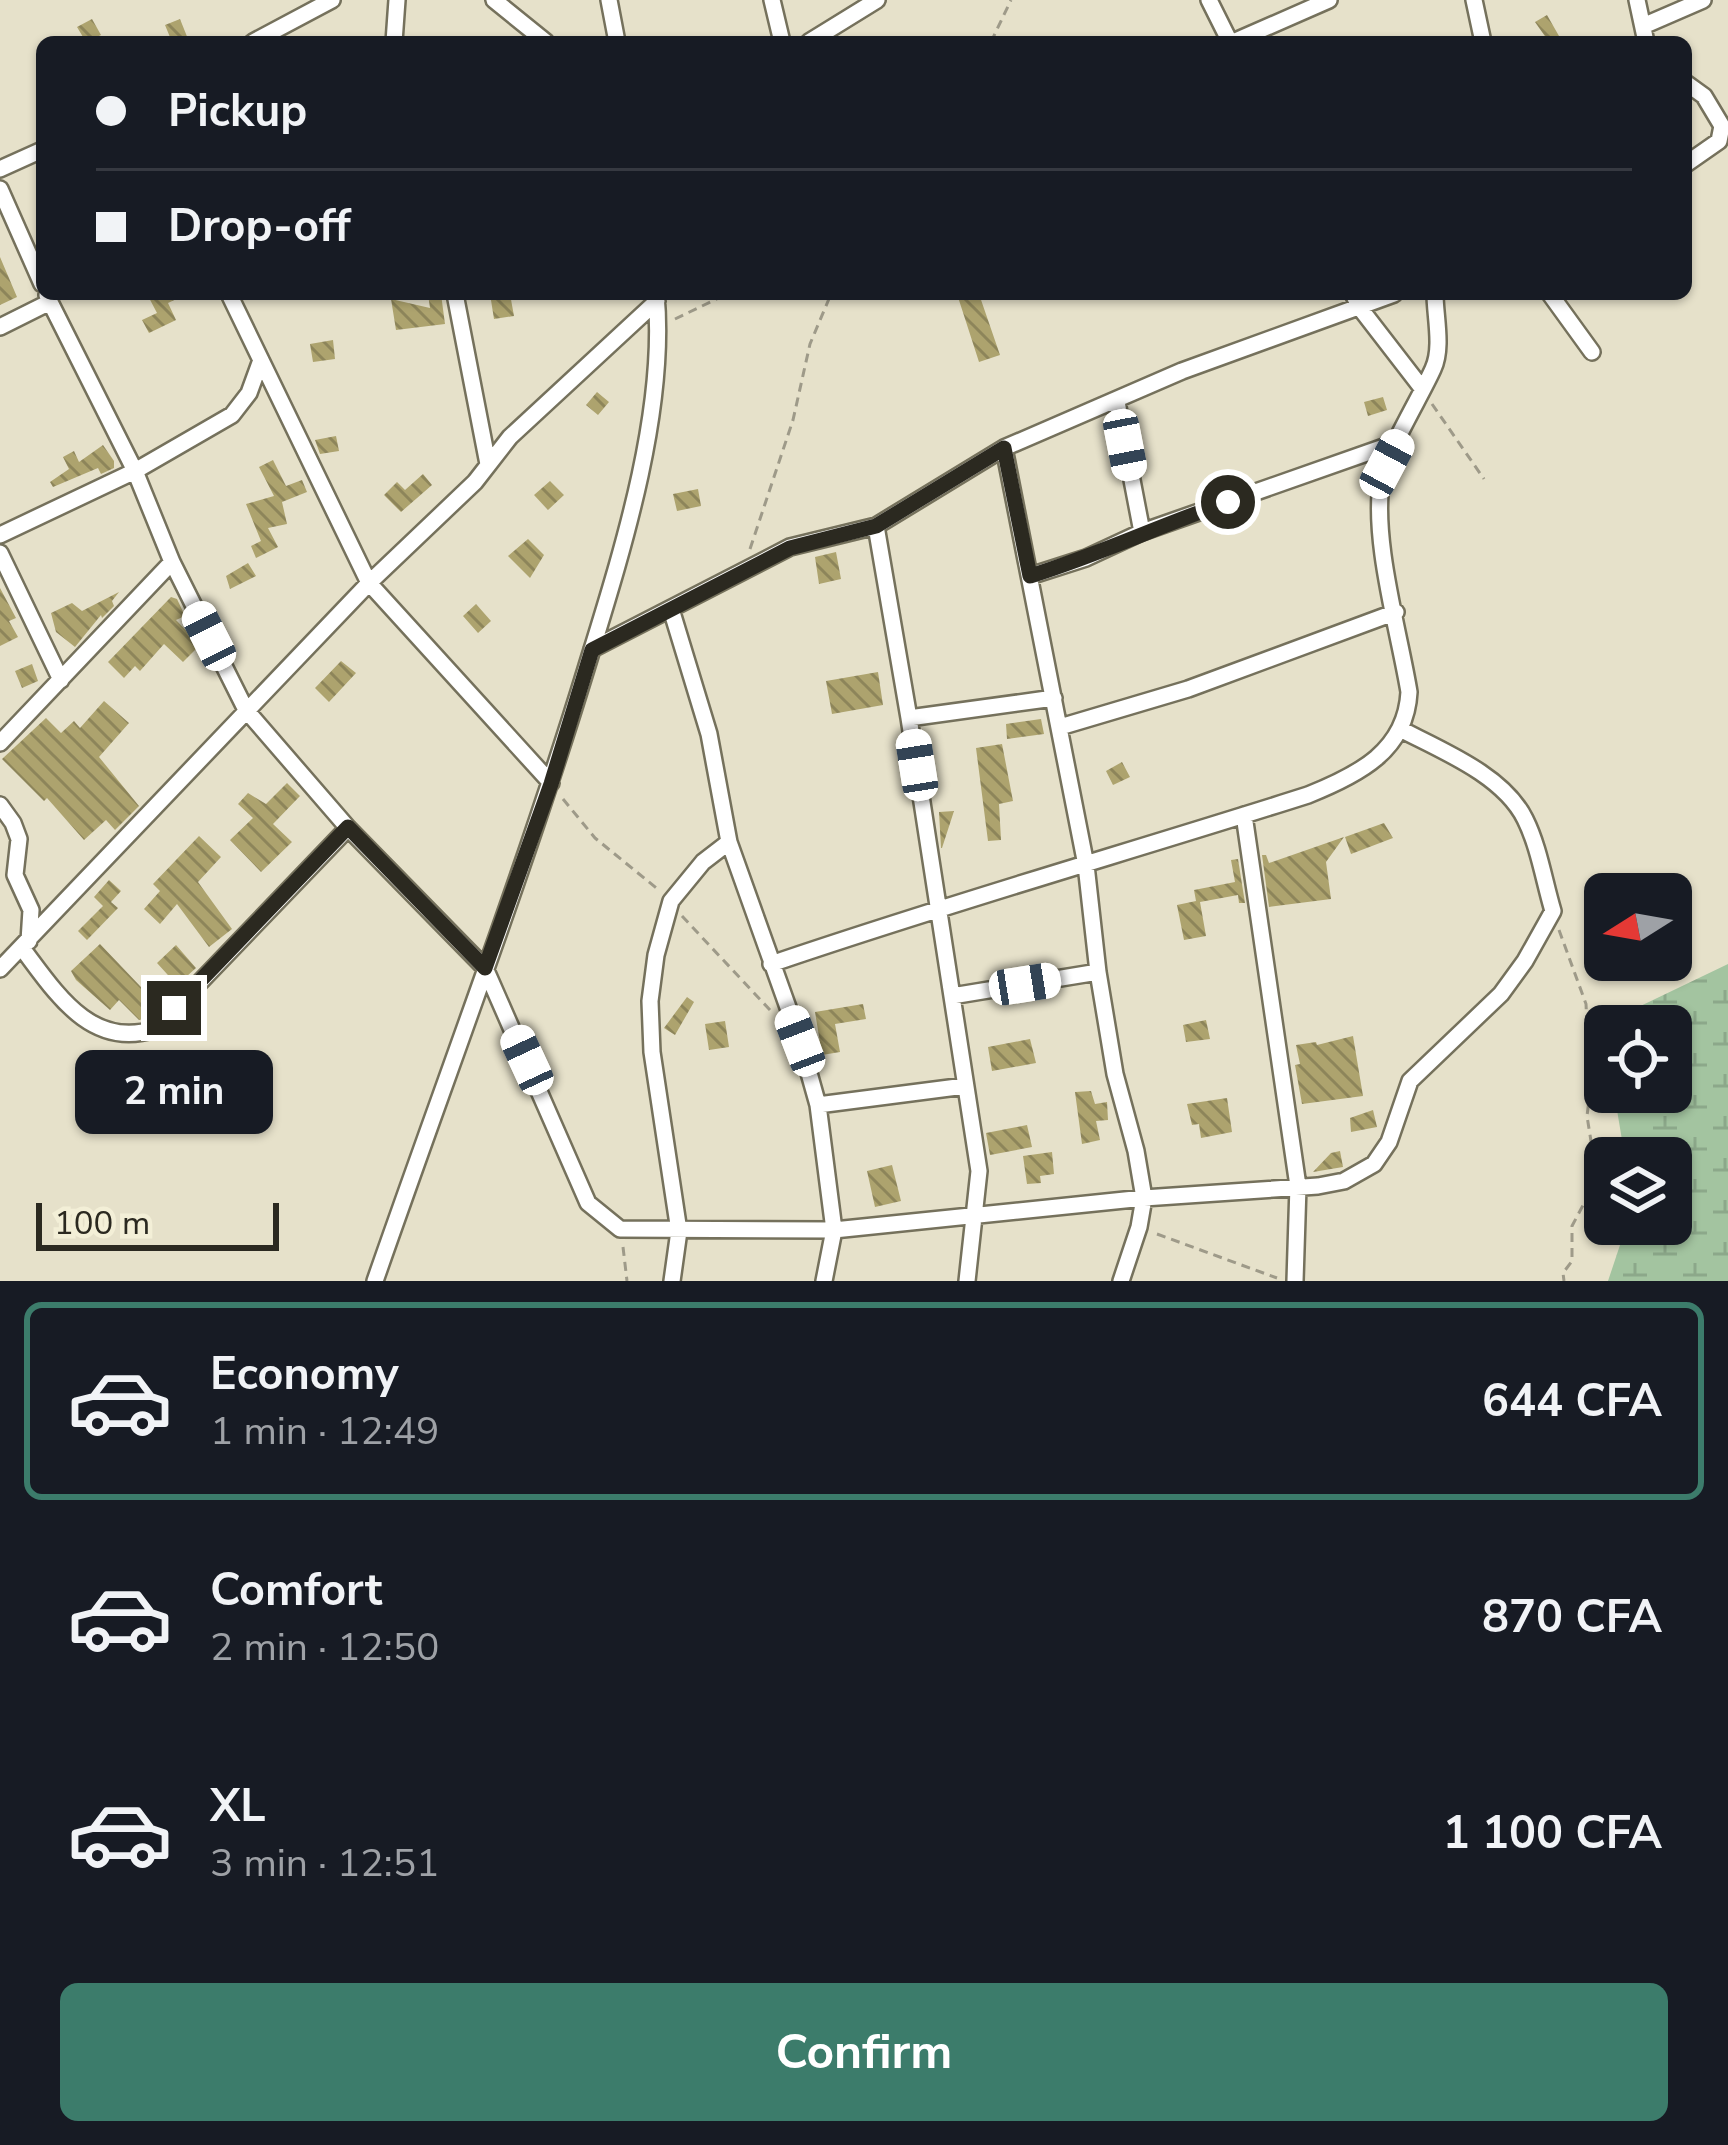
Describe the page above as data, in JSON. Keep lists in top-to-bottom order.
{
  "scale_bar": "100 m",
  "north": "left",
  "page": {
    "banner": ["Pickup", "Drop-off"],
    "bubble": "2 min",
    "scale": "100 m",
    "list": [
      {
        "name": "Economy",
        "note": "1 min · 12:49",
        "value": "644 CFA"
      },
      {
        "name": "Comfort",
        "note": "2 min · 12:50",
        "value": "870 CFA"
      },
      {
        "name": "XL",
        "note": "3 min · 12:51",
        "value": "1 100 CFA"
      }
    ],
    "buttons": "Confirm"
  }
}
